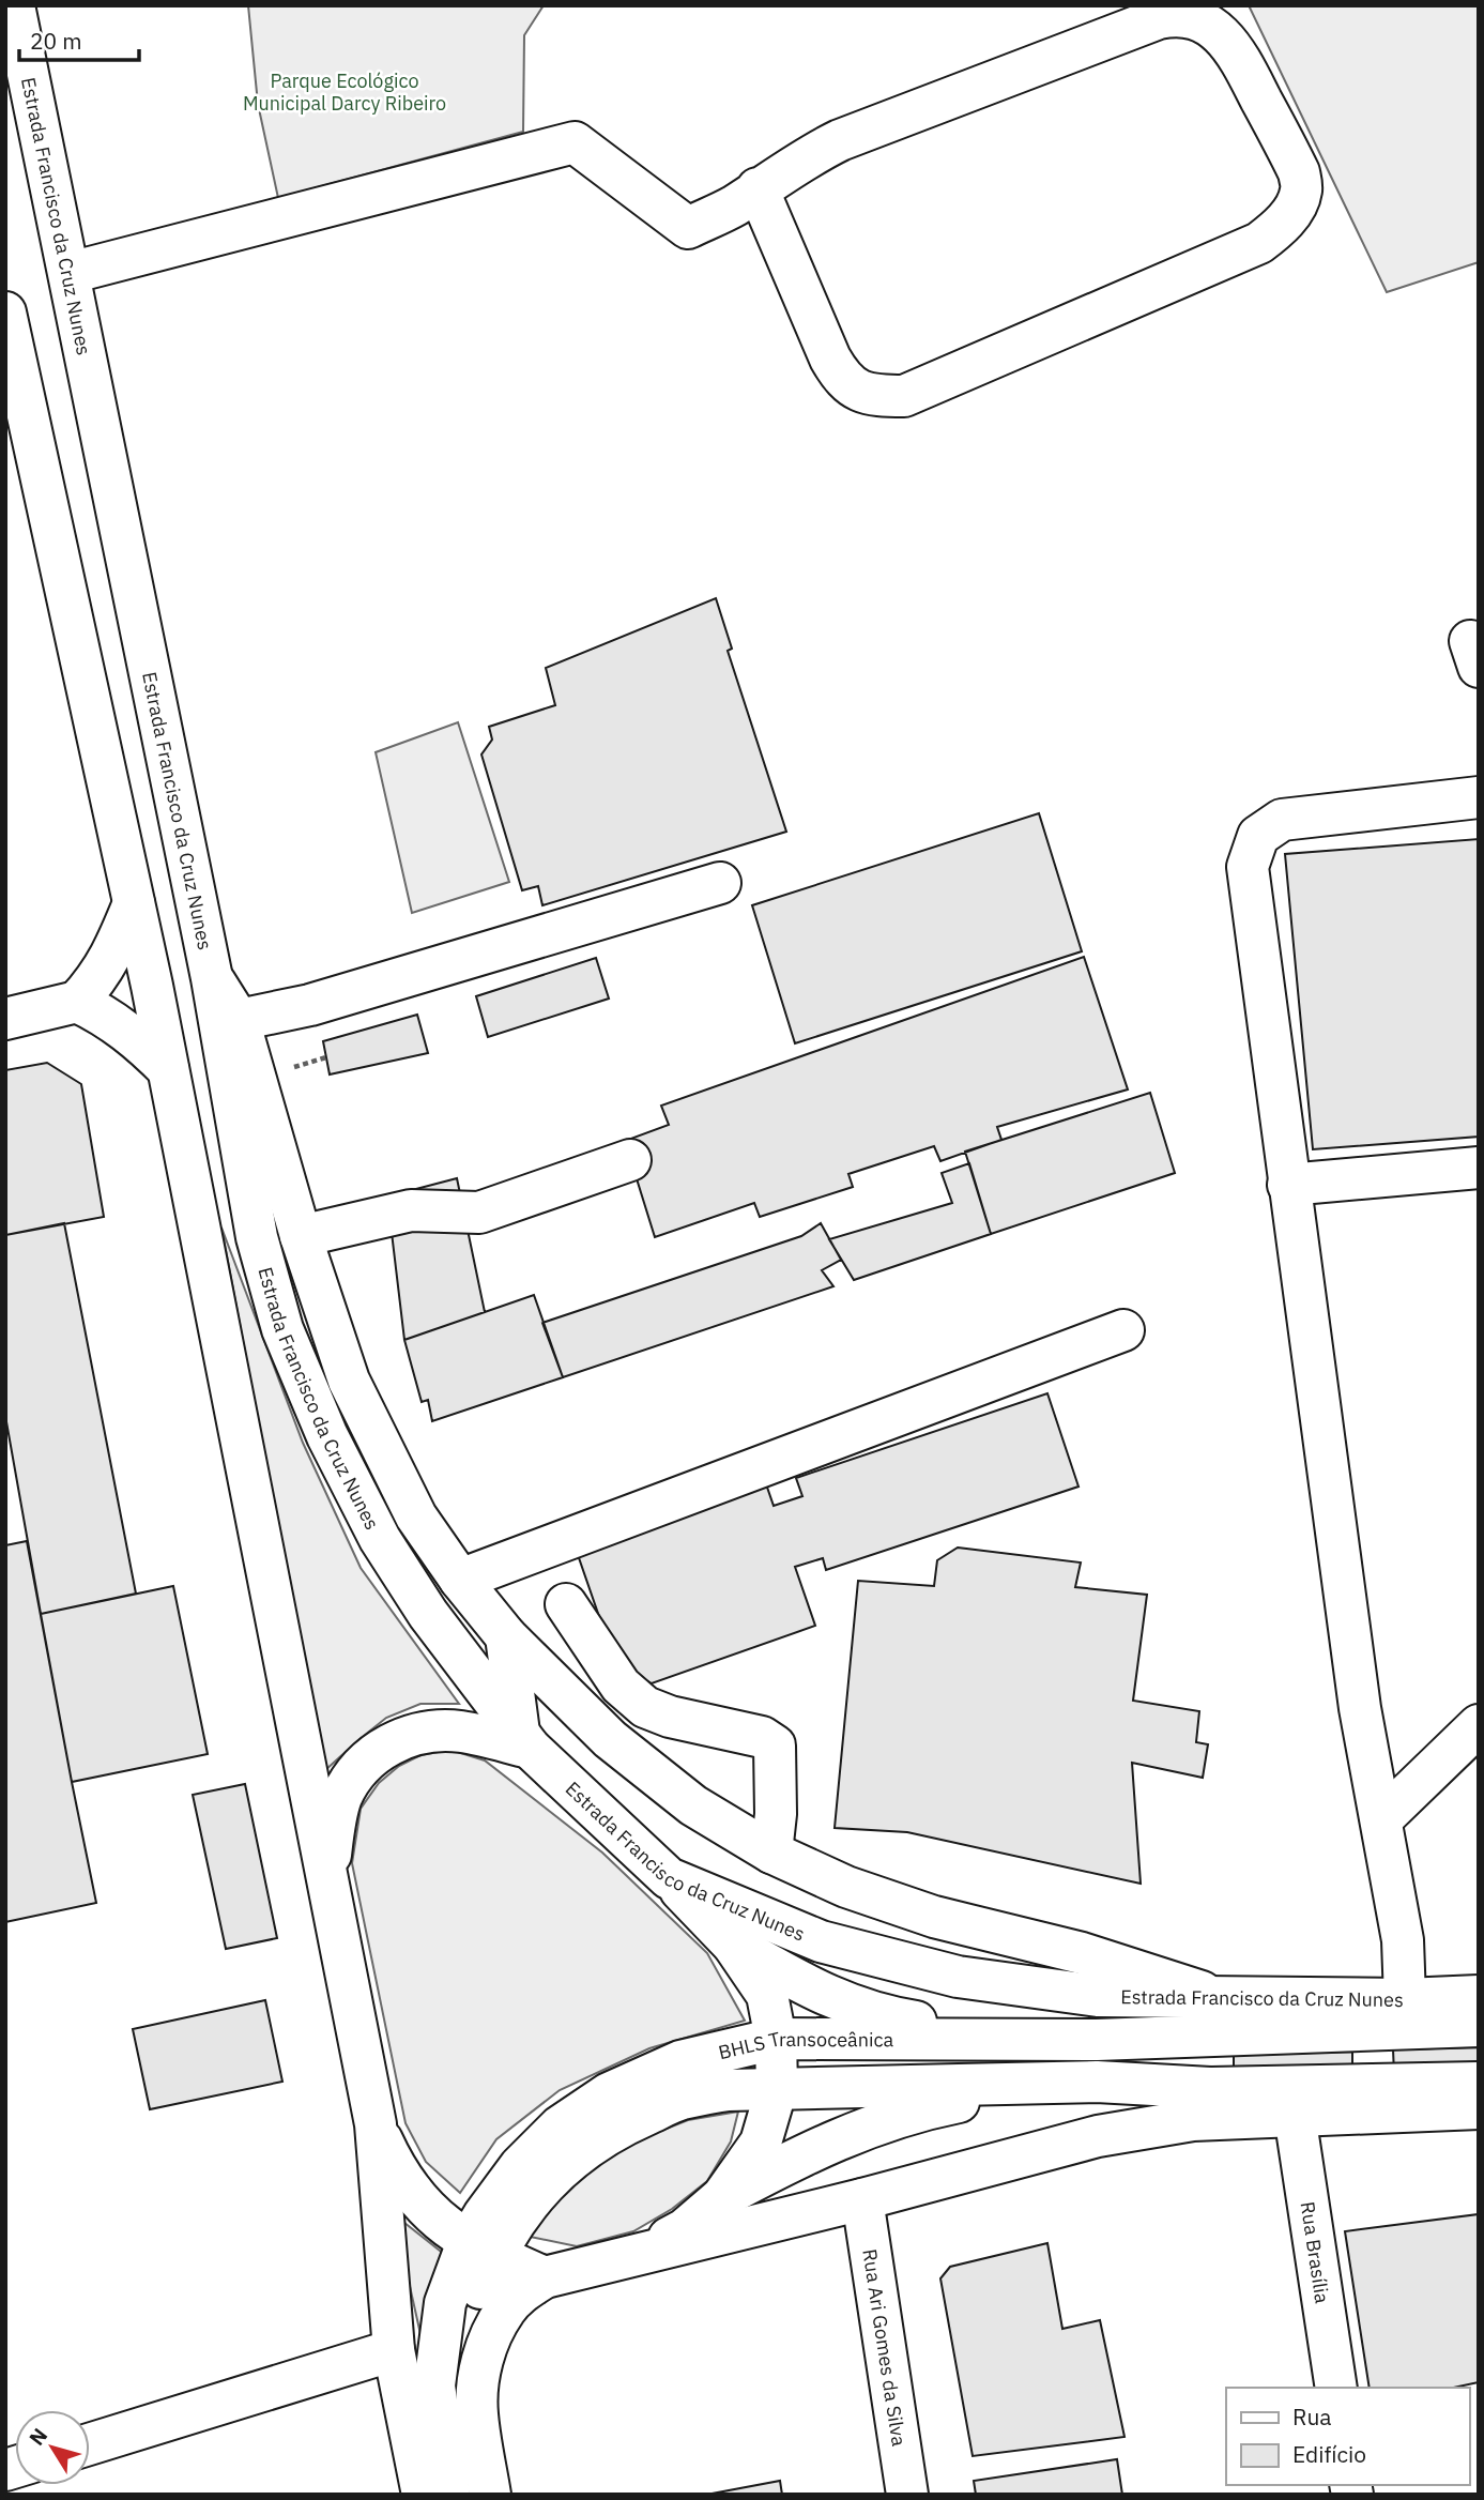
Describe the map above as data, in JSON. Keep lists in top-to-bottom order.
{
  "streets": {
    "main road": [
      "Estrada Francisco da Cruz Nunes",
      "BHLS Transoceânica",
      "Rua Brasília",
      "Rua Ari Gomes da Silva"
    ]
  },
  "parks": ["Parque Ecológico Municipal Darcy Ribeiro"],
  "legend": ["Rua", "Edifício"],
  "scale_bar": "20 m",
  "north": "top left"
}
